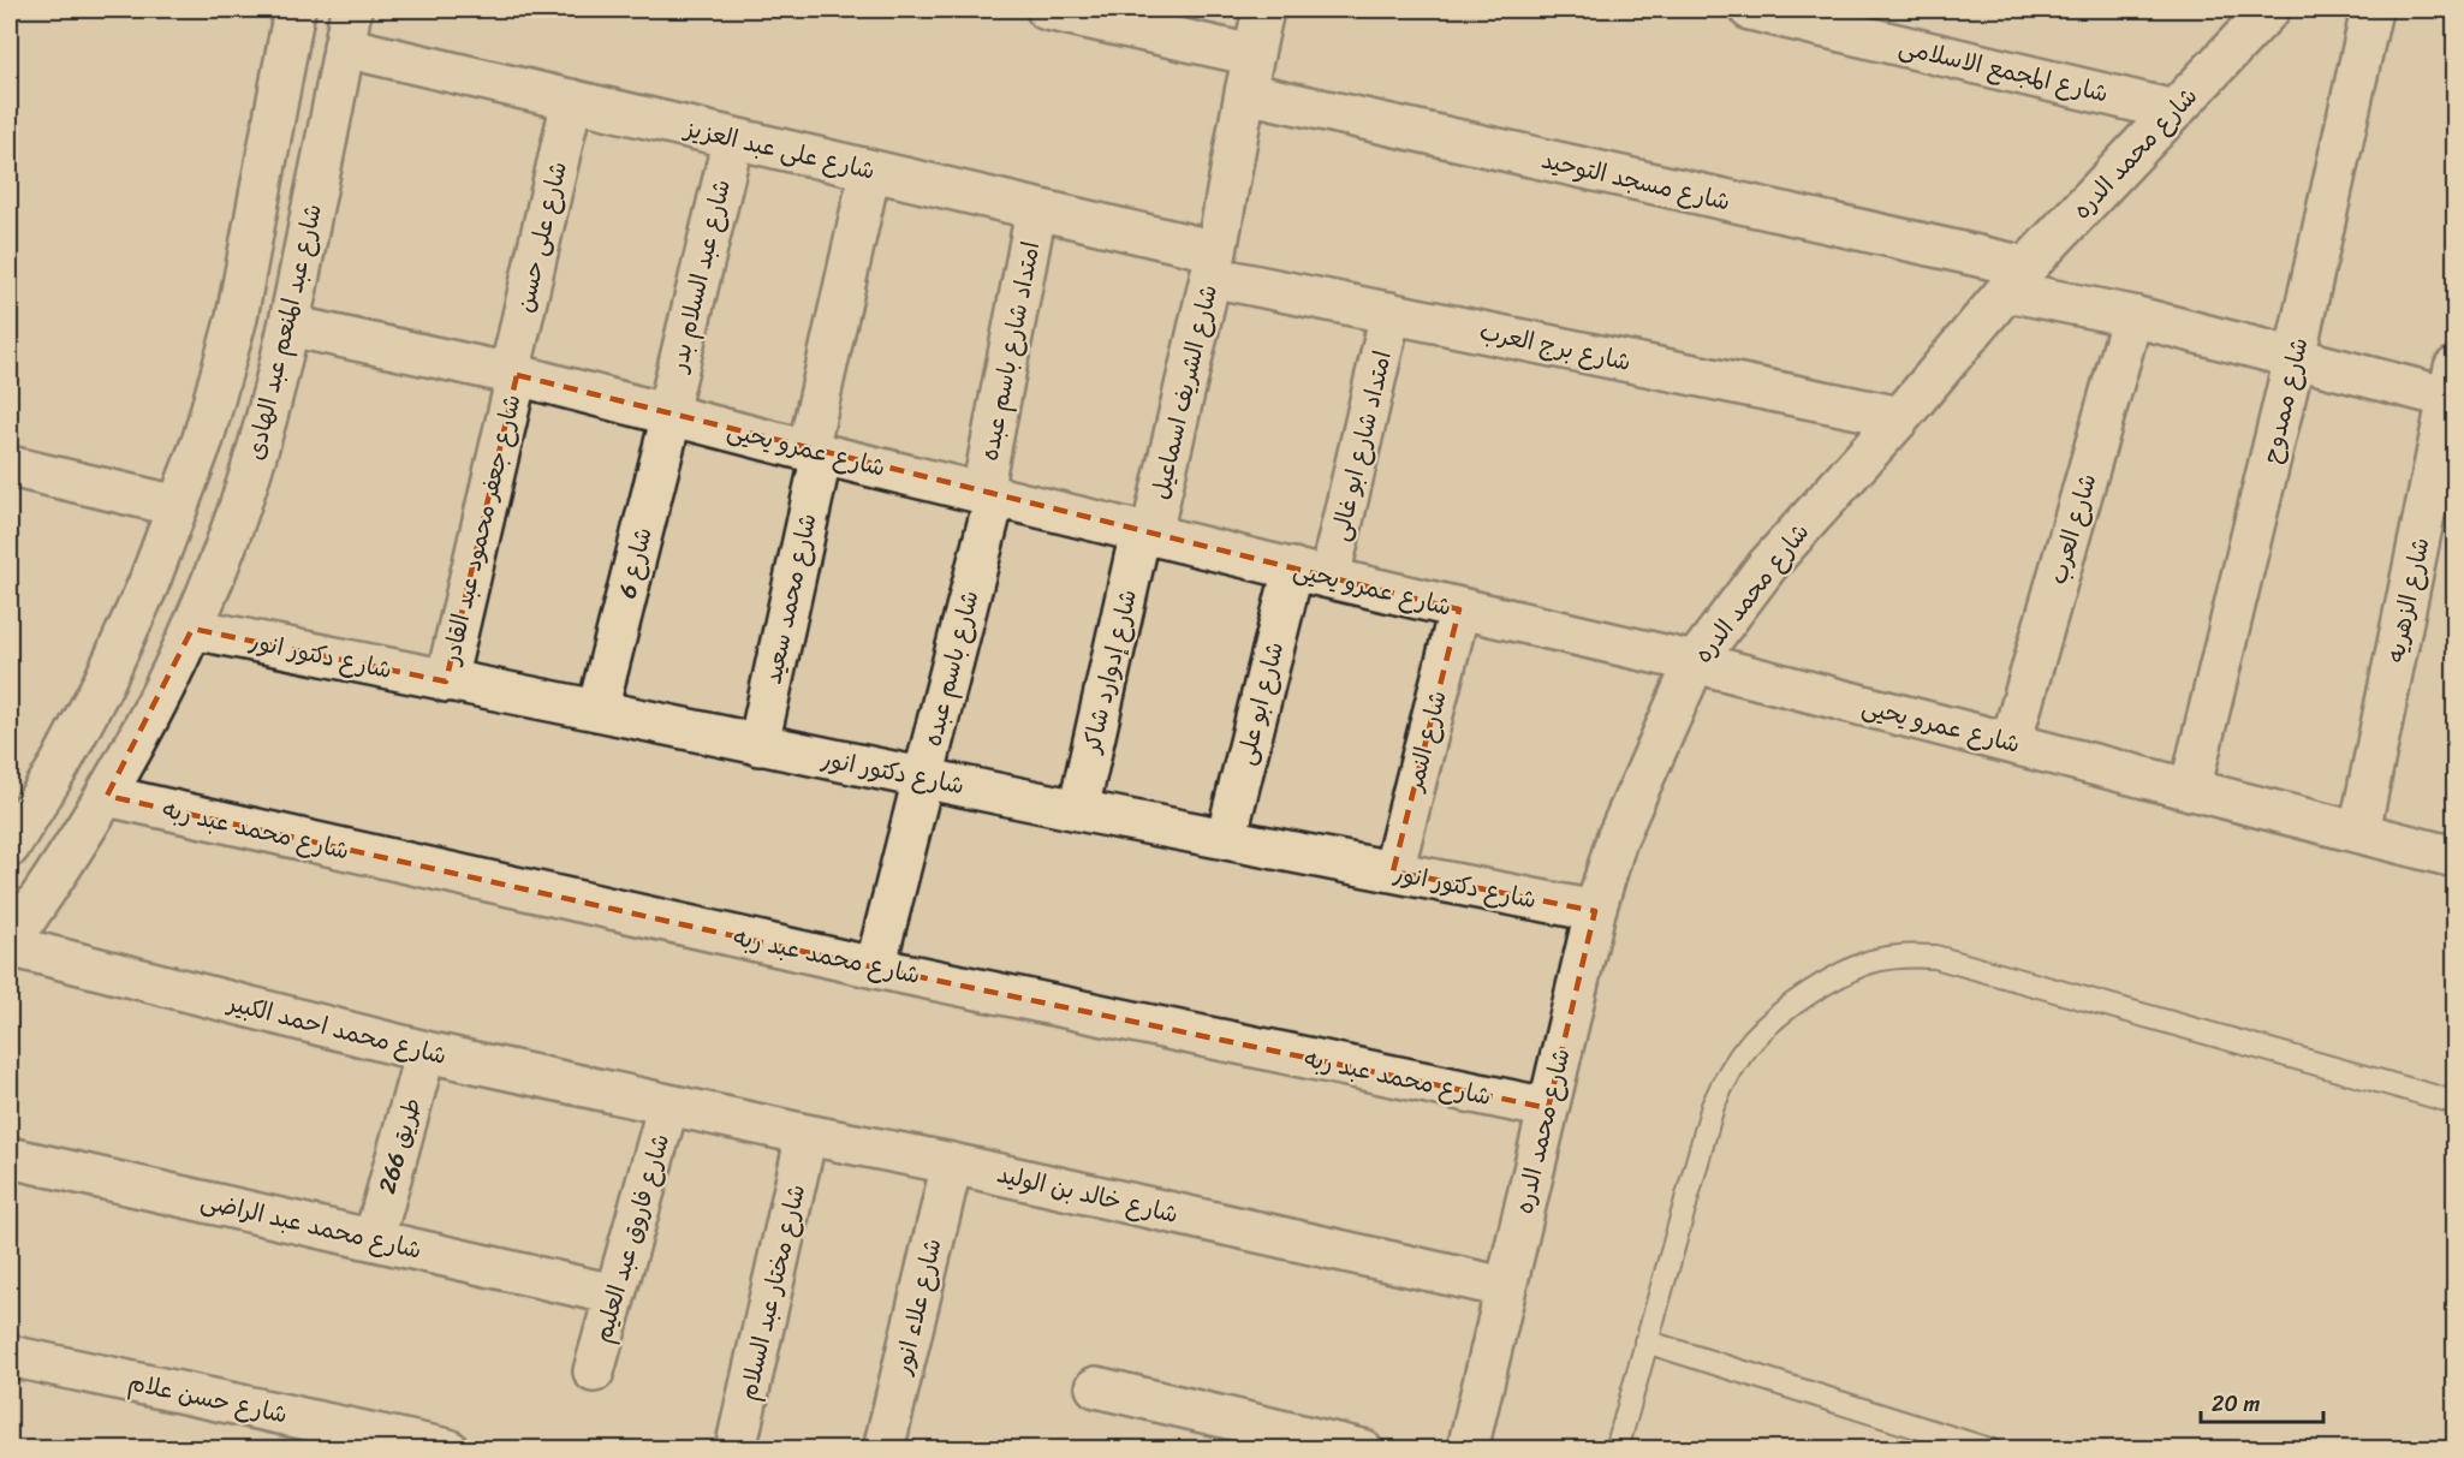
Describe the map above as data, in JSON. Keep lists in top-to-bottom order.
{
  "streets": {
    "street": [
      "شارع المجمع الاسلامى",
      "شارع على عبد العزيز",
      "شارع محمد الدره",
      "شارع مسجد التوحيد",
      "شارع على حسن",
      "شارع عبد السلام بدر",
      "شارع عبد المنعم عبد الهادى",
      "شارع برج العرب",
      "امتداد شارع باسم عبده",
      "شارع الشريف اسماعيل",
      "شارع ممدوح",
      "امتداد شارع ابو غالى",
      "شارع عمرو يحيى",
      "شارع جعفر محمود عبد القادر",
      "شارع العرب",
      "شارع 6",
      "شارع محمد سعيد",
      "شارع الزهريه",
      "شارع دكتور انور",
      "شارع باسم عبده",
      "شارع إدوارد شاكر",
      "شارع ابو على",
      "شارع النمر",
      "شارع محمد عبد ربه",
      "شارع محمد احمد الكبير",
      "طريق 266",
      "شارع خالد بن الوليد",
      "شارع محمد عبد الراضى",
      "شارع فاروق عبد العليم",
      "شارع مختار عبد السلام",
      "شارع علاء انور",
      "شارع حسن علام"
    ]
  },
  "crossings": [
    ["شارع المجمع الاسلامى", "شارع محمد الدره"],
    ["شارع على عبد العزيز", "شارع على حسن"],
    ["شارع على عبد العزيز", "شارع عبد السلام بدر"],
    ["شارع على عبد العزيز", "شارع عبد المنعم عبد الهادى"],
    ["شارع على عبد العزيز", "شارع برج العرب"],
    ["شارع على عبد العزيز", "امتداد شارع باسم عبده"],
    ["شارع على عبد العزيز", "شارع الشريف اسماعيل"],
    ["شارع على عبد العزيز", "شارع محمد سعيد"],
    ["شارع محمد الدره", "شارع مسجد التوحيد"],
    ["شارع محمد الدره", "شارع برج العرب"],
    ["شارع محمد الدره", "شارع عمرو يحيى"],
    ["شارع محمد الدره", "شارع دكتور انور"],
    ["شارع محمد الدره", "شارع محمد عبد ربه"],
    ["شارع محمد الدره", "شارع خالد بن الوليد"],
    ["شارع مسجد التوحيد", "شارع الشريف اسماعيل"],
    ["شارع مسجد التوحيد", "شارع ممدوح"],
    ["شارع مسجد التوحيد", "شارع العرب"],
    ["شارع مسجد التوحيد", "شارع الزهريه"],
    ["شارع على حسن", "شارع عمرو يحيى"],
    ["شارع على حسن", "شارع جعفر محمود عبد القادر"],
    ["شارع عبد السلام بدر", "شارع عمرو يحيى"],
    ["شارع عبد السلام بدر", "شارع 6"],
    ["شارع عبد المنعم عبد الهادى", "شارع عمرو يحيى"],
    ["شارع عبد المنعم عبد الهادى", "شارع دكتور انور"],
    ["شارع عبد المنعم عبد الهادى", "شارع محمد عبد ربه"],
    ["شارع عبد المنعم عبد الهادى", "شارع محمد احمد الكبير"],
    ["شارع برج العرب", "شارع الشريف اسماعيل"],
    ["شارع برج العرب", "امتداد شارع ابو غالى"],
    ["امتداد شارع باسم عبده", "شارع عمرو يحيى"],
    ["امتداد شارع باسم عبده", "شارع باسم عبده"],
    ["شارع الشريف اسماعيل", "شارع عمرو يحيى"],
    ["شارع الشريف اسماعيل", "شارع إدوارد شاكر"],
    ["شارع ممدوح", "شارع عمرو يحيى"],
    ["امتداد شارع ابو غالى", "شارع عمرو يحيى"],
    ["امتداد شارع ابو غالى", "شارع ابو على"],
    ["شارع عمرو يحيى", "شارع جعفر محمود عبد القادر"],
    ["شارع عمرو يحيى", "شارع العرب"],
    ["شارع عمرو يحيى", "شارع 6"],
    ["شارع عمرو يحيى", "شارع محمد سعيد"],
    ["شارع عمرو يحيى", "شارع الزهريه"],
    ["شارع عمرو يحيى", "شارع باسم عبده"],
    ["شارع عمرو يحيى", "شارع إدوارد شاكر"],
    ["شارع عمرو يحيى", "شارع ابو على"],
    ["شارع عمرو يحيى", "شارع النمر"],
    ["شارع جعفر محمود عبد القادر", "شارع دكتور انور"],
    ["شارع 6", "شارع دكتور انور"],
    ["شارع محمد سعيد", "شارع دكتور انور"],
    ["شارع دكتور انور", "شارع باسم عبده"],
    ["شارع دكتور انور", "شارع إدوارد شاكر"],
    ["شارع دكتور انور", "شارع ابو على"],
    ["شارع دكتور انور", "شارع النمر"],
    ["شارع باسم عبده", "شارع محمد عبد ربه"],
    ["شارع محمد احمد الكبير", "طريق 266"],
    ["شارع محمد احمد الكبير", "شارع خالد بن الوليد"],
    ["شارع محمد احمد الكبير", "شارع فاروق عبد العليم"],
    ["طريق 266", "شارع محمد عبد الراضى"],
    ["شارع خالد بن الوليد", "شارع فاروق عبد العليم"],
    ["شارع خالد بن الوليد", "شارع مختار عبد السلام"],
    ["شارع خالد بن الوليد", "شارع علاء انور"],
    ["شارع محمد عبد الراضى", "شارع فاروق عبد العليم"]
  ],
  "scale_bar": "20 m"
}
